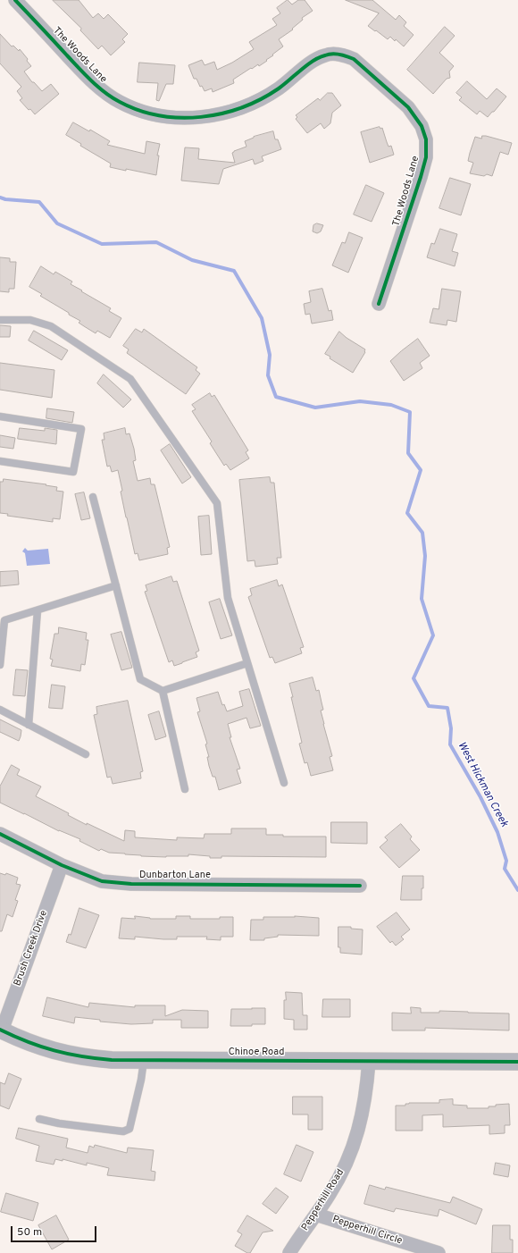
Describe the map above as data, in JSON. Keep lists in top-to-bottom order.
{
  "streets": {
    "street": [
      "The Woods Lane",
      "Dunbarton Lane",
      "Brush Creek Drive",
      "Chinoe Road",
      "Pepperhill Road",
      "Pepperhill Circle"
    ]
  },
  "crossings": [
    ["Dunbarton Lane", "Brush Creek Drive"],
    ["Brush Creek Drive", "Chinoe Road"],
    ["Chinoe Road", "Pepperhill Road"],
    ["Pepperhill Road", "Pepperhill Circle"]
  ],
  "water": ["West Hickman Creek"],
  "scale_bar": "50 m"
}
